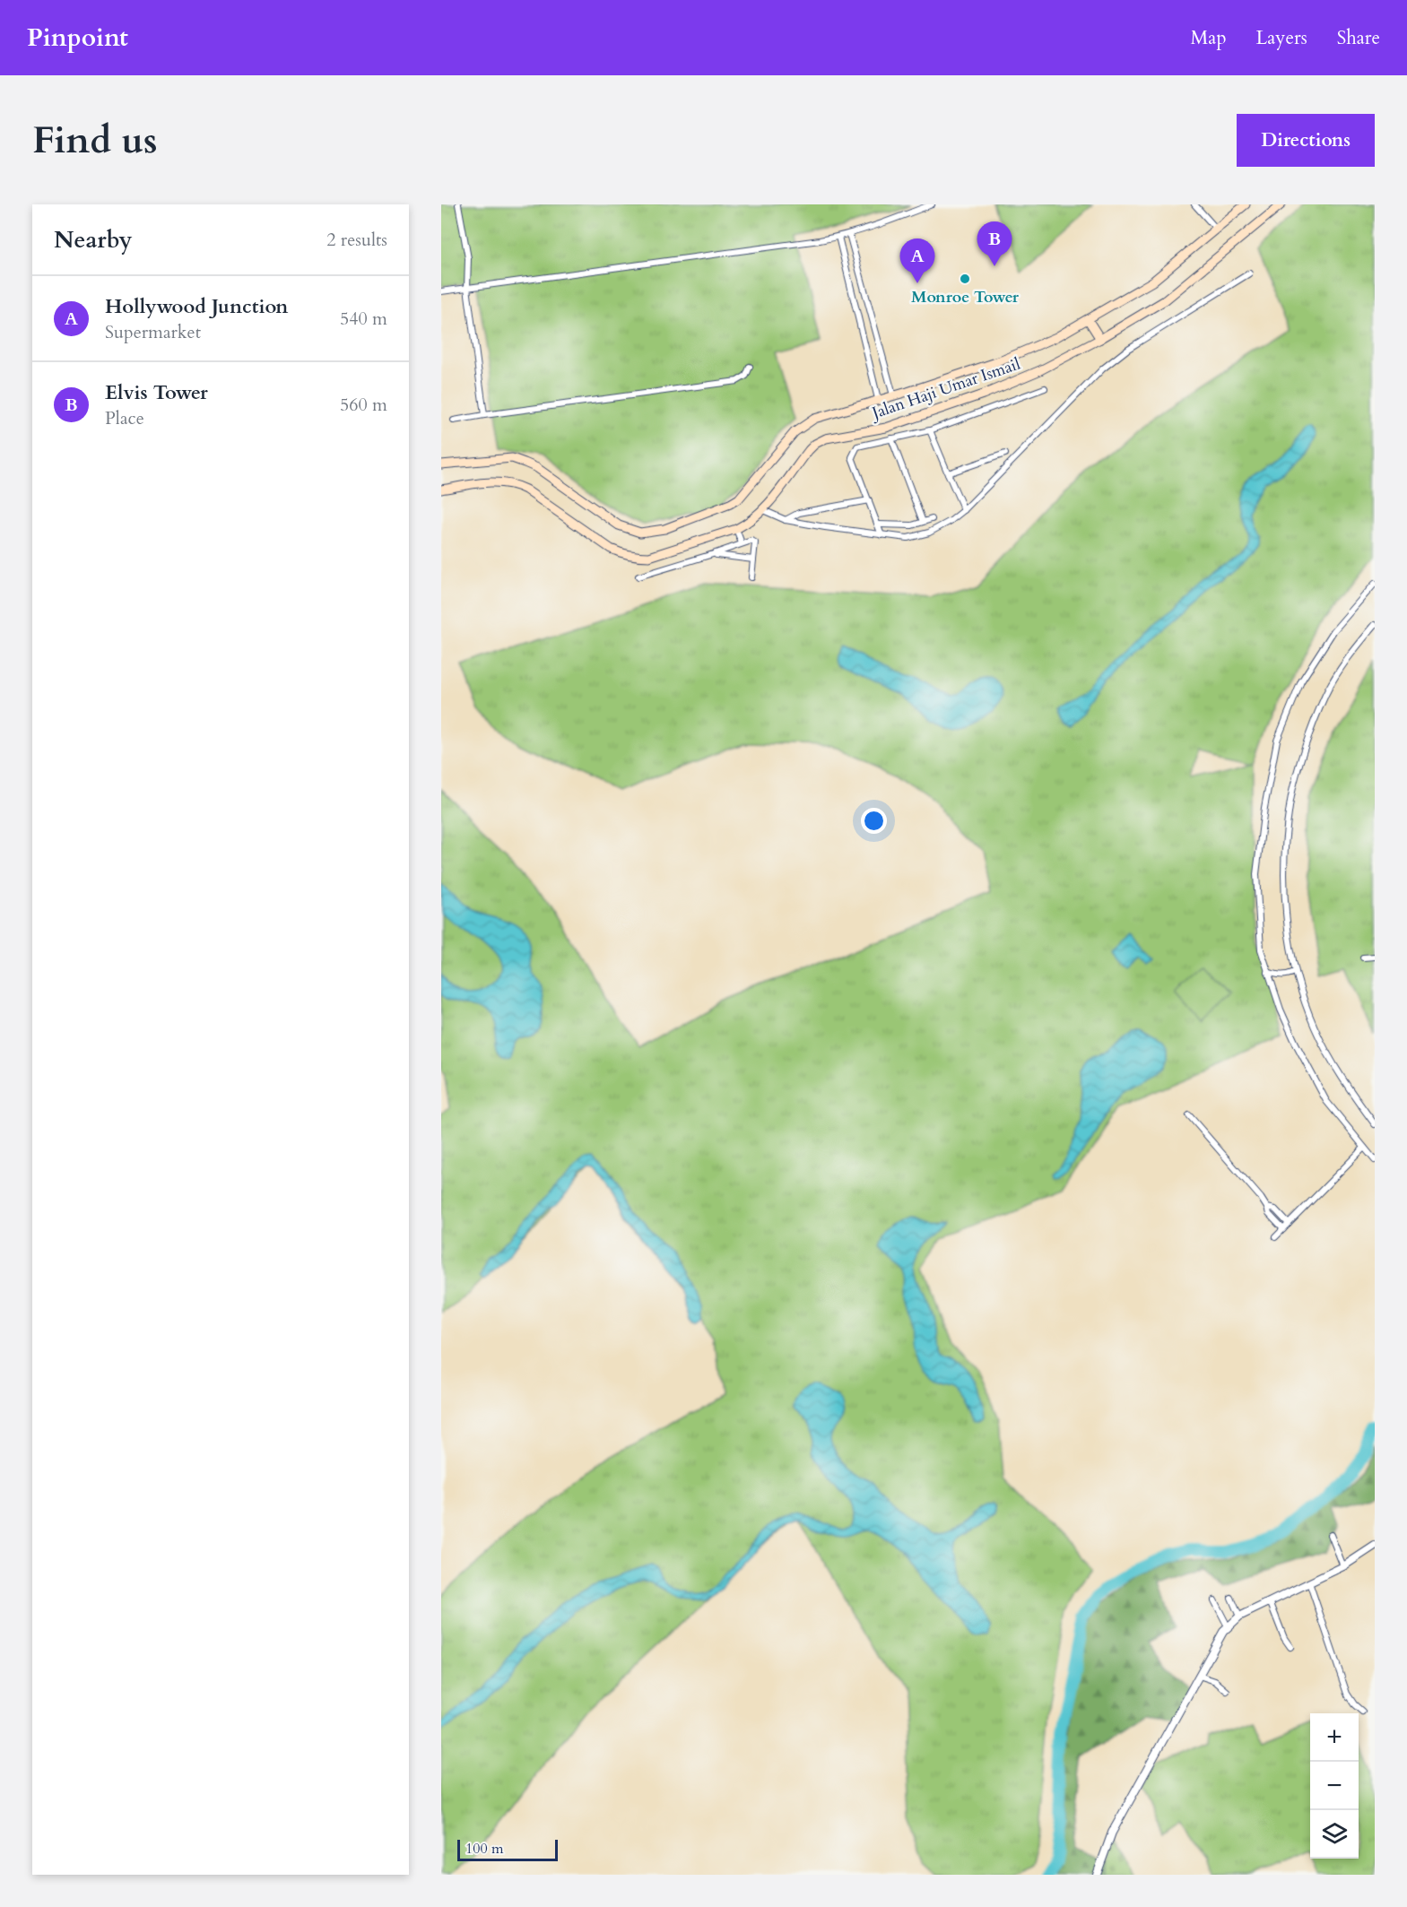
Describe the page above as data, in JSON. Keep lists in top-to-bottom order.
{
  "streets": {
    "main road": ["Jalan Haji Umar Ismail"]
  },
  "places": ["Monroe Tower"],
  "scale_bar": "100 m",
  "page": {
    "header": "Pinpoint",
    "nav": ["Map", "Layers", "Share"],
    "buttons": "Directions",
    "title": "Find us",
    "heading": ["Nearby", "2 results"],
    "pins": ["B", "A"],
    "list": [
      {
        "mark": "A",
        "name": "Hollywood Junction",
        "note": "Supermarket",
        "value": "540 m"
      },
      {
        "mark": "B",
        "name": "Elvis Tower",
        "note": "Place",
        "value": "560 m"
      }
    ],
    "map_buttons": ["+", "−"],
    "scale": "100 m"
  }
}
